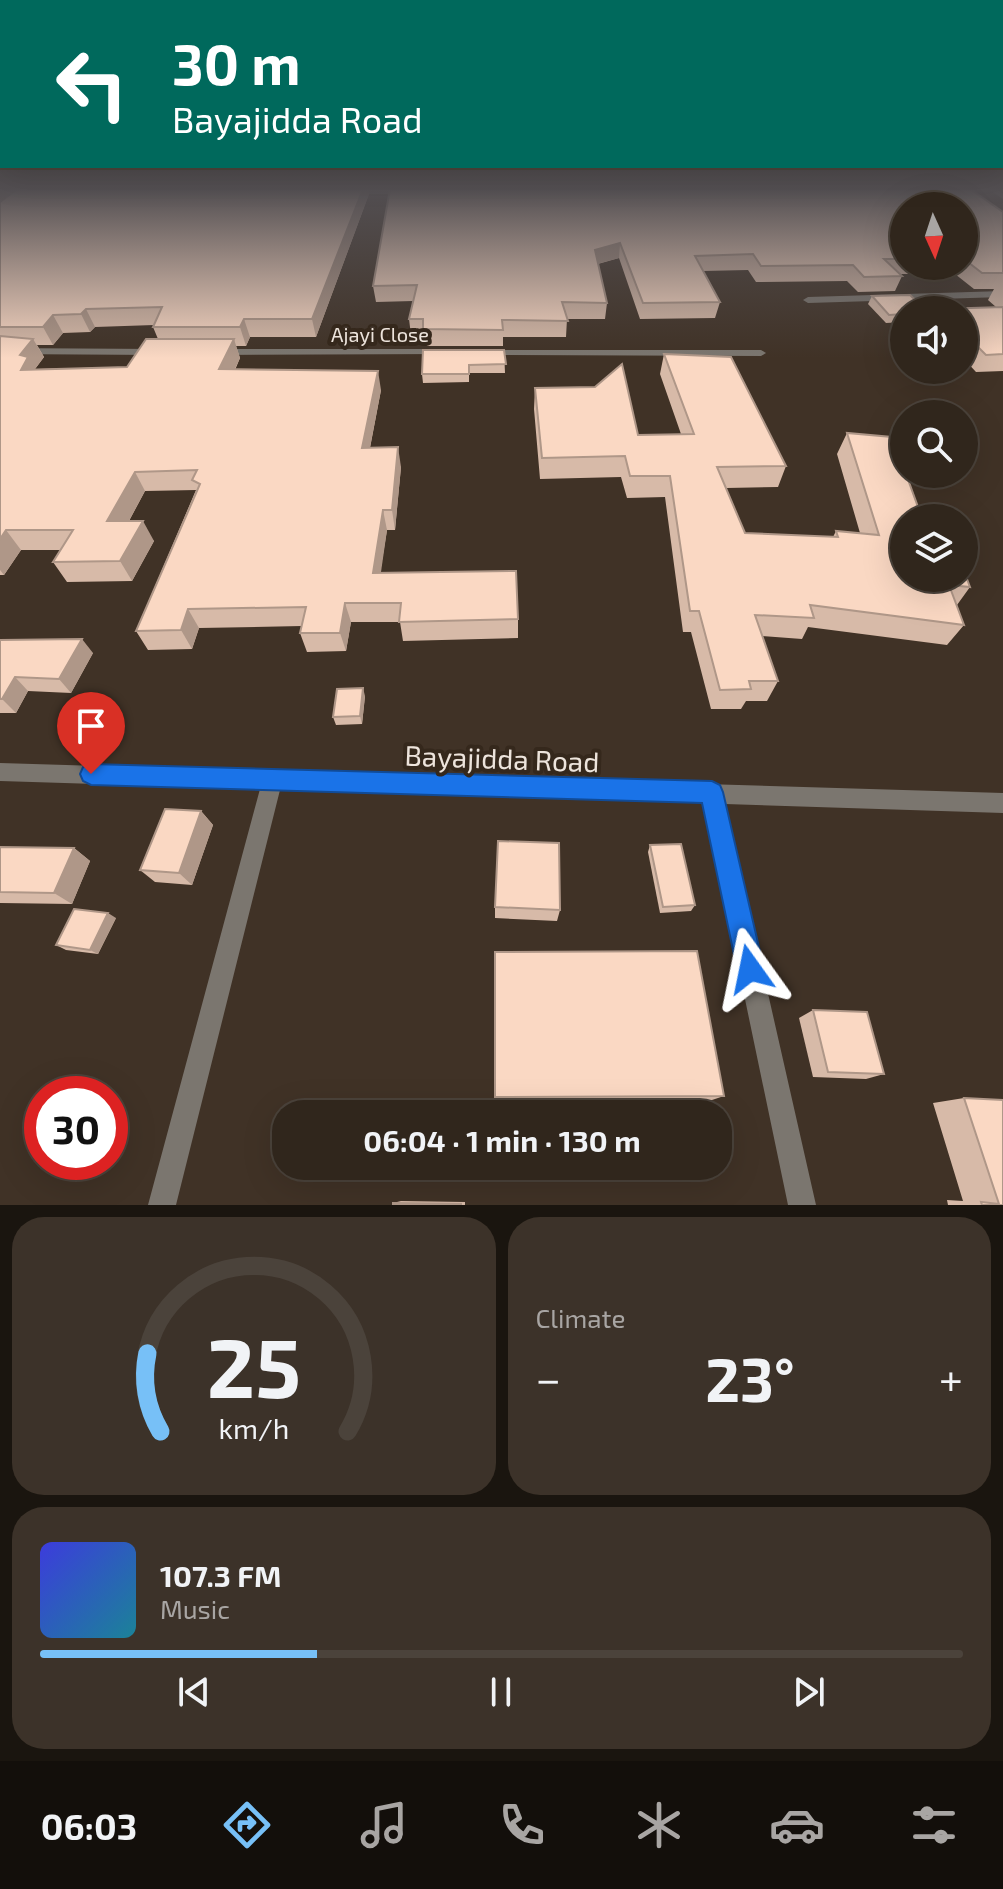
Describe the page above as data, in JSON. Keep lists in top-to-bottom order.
{
  "streets": {
    "street": ["Ajayi Close", "Bayajidda Road"]
  },
  "north": "bottom",
  "page": {
    "turn": ["30 m", "Bayajidda Road"],
    "limit": "30",
    "trip": "06:04 · 1 min · 130 m",
    "tile": "Climate",
    "heat": ["−", "23°", "+"],
    "song": ["107.3 FM", "Music"],
    "tabs": "06:03",
    "gauge": ["25", "km/h"]
  }
}
